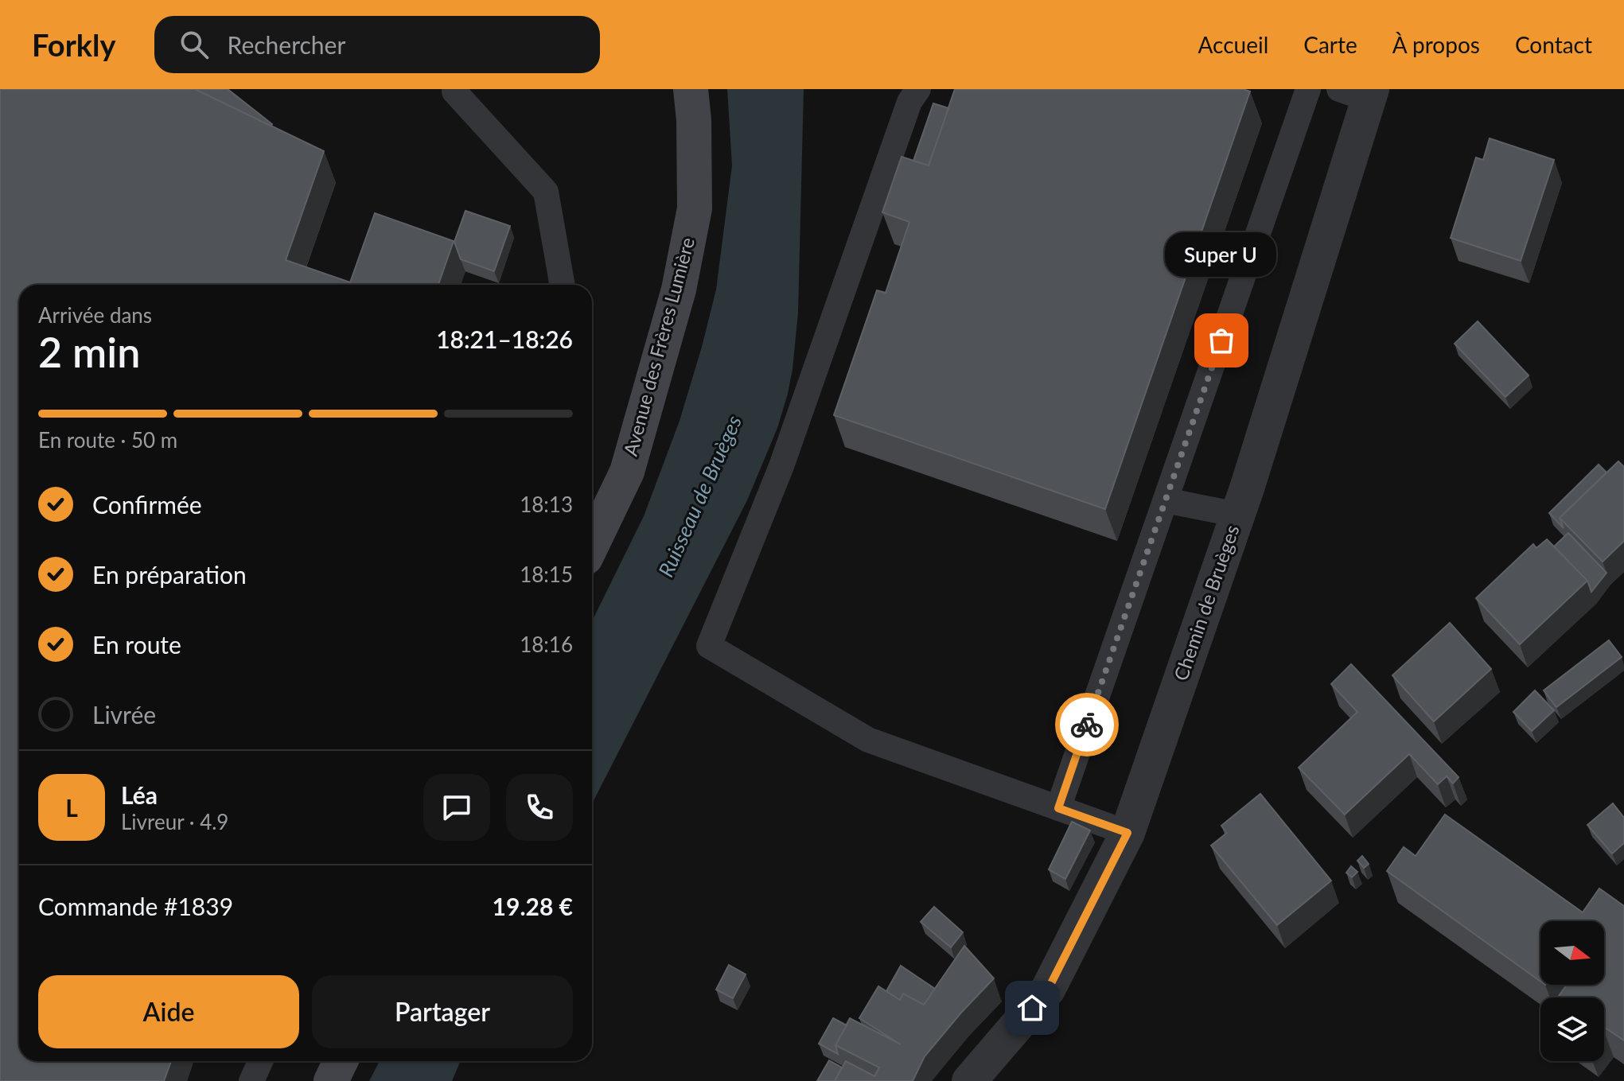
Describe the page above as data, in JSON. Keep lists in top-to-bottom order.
{
  "streets": {
    "street": ["Avenue des Frères Lumière", "Chemin de Bruèges"]
  },
  "water": ["Ruisseau de Bruèges"],
  "places": ["Super U"],
  "north": "right",
  "page": {
    "header": "Forkly",
    "search": "Rechercher",
    "nav": [
      "Accueil",
      "Carte",
      "À propos",
      "Contact"
    ],
    "bubble": "Super U",
    "heading": ["2 min", "Arrivée dans", "18:21–18:26"],
    "panel": [
      "Léa",
      "Livreur · 4.9",
      "Commande #1839",
      "19.28 €"
    ],
    "bar": "En route · 50 m",
    "list": [
      ["Confirmée", "18:13"],
      ["En préparation", "18:15"],
      ["En route", "18:16"],
      "Livrée"
    ],
    "round": "L",
    "buttons": ["Aide", "Partager"]
  }
}
